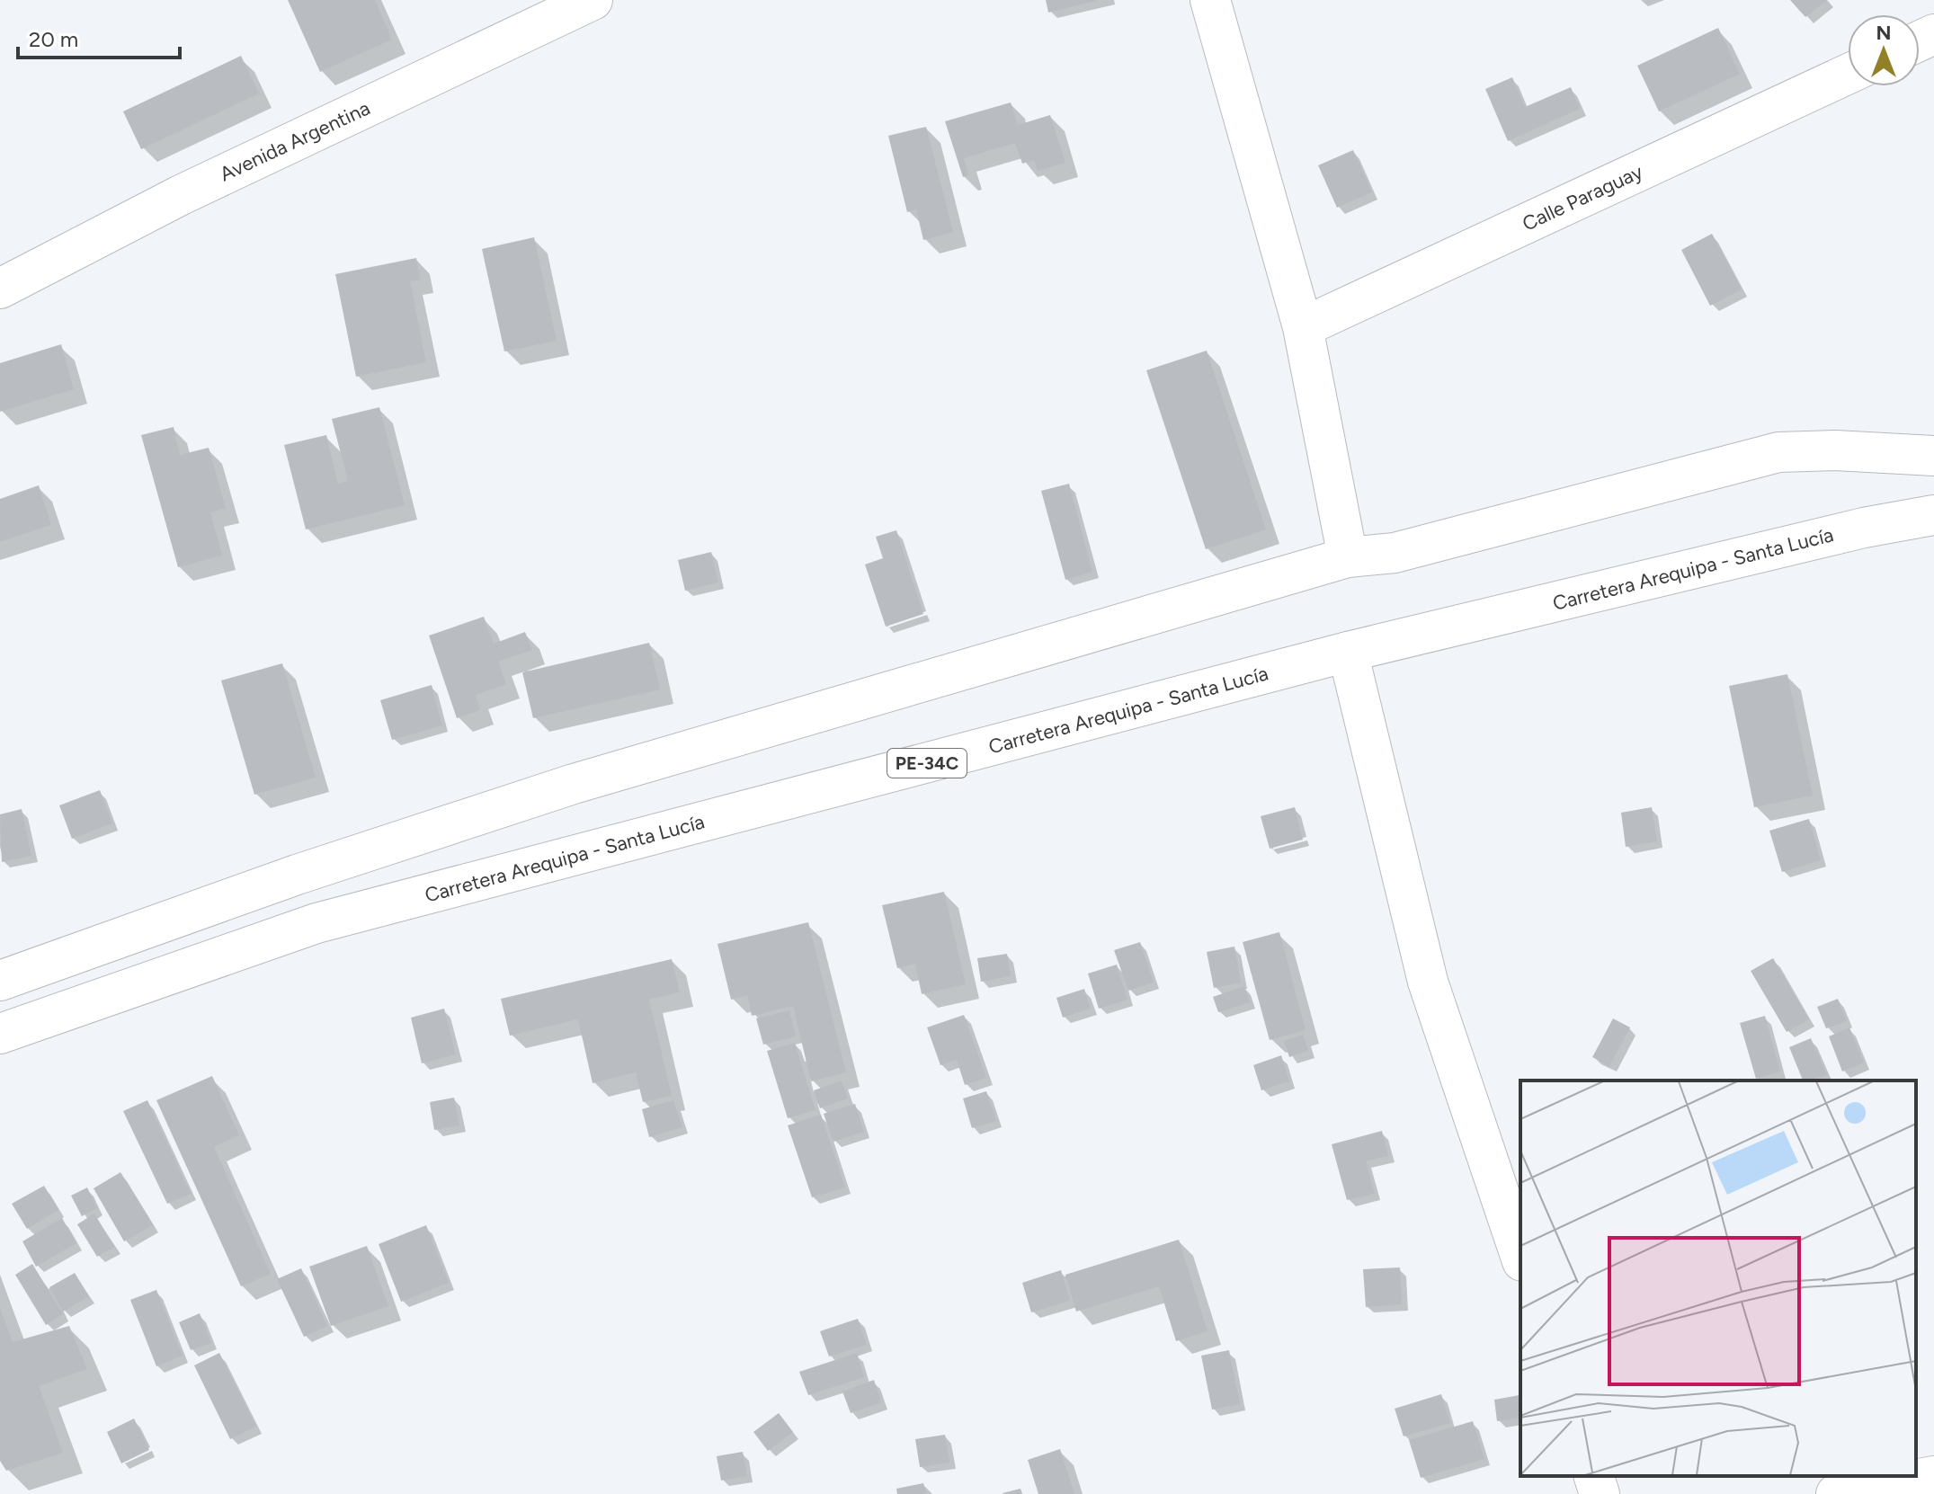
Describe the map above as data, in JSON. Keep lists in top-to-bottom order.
{
  "streets": {
    "street": [
      "Avenida Argentina",
      "Calle Paraguay",
      "Carretera Arequipa - Santa Lucía",
      "PE-34C"
    ]
  },
  "scale_bar": "20 m",
  "north": "top"
}
